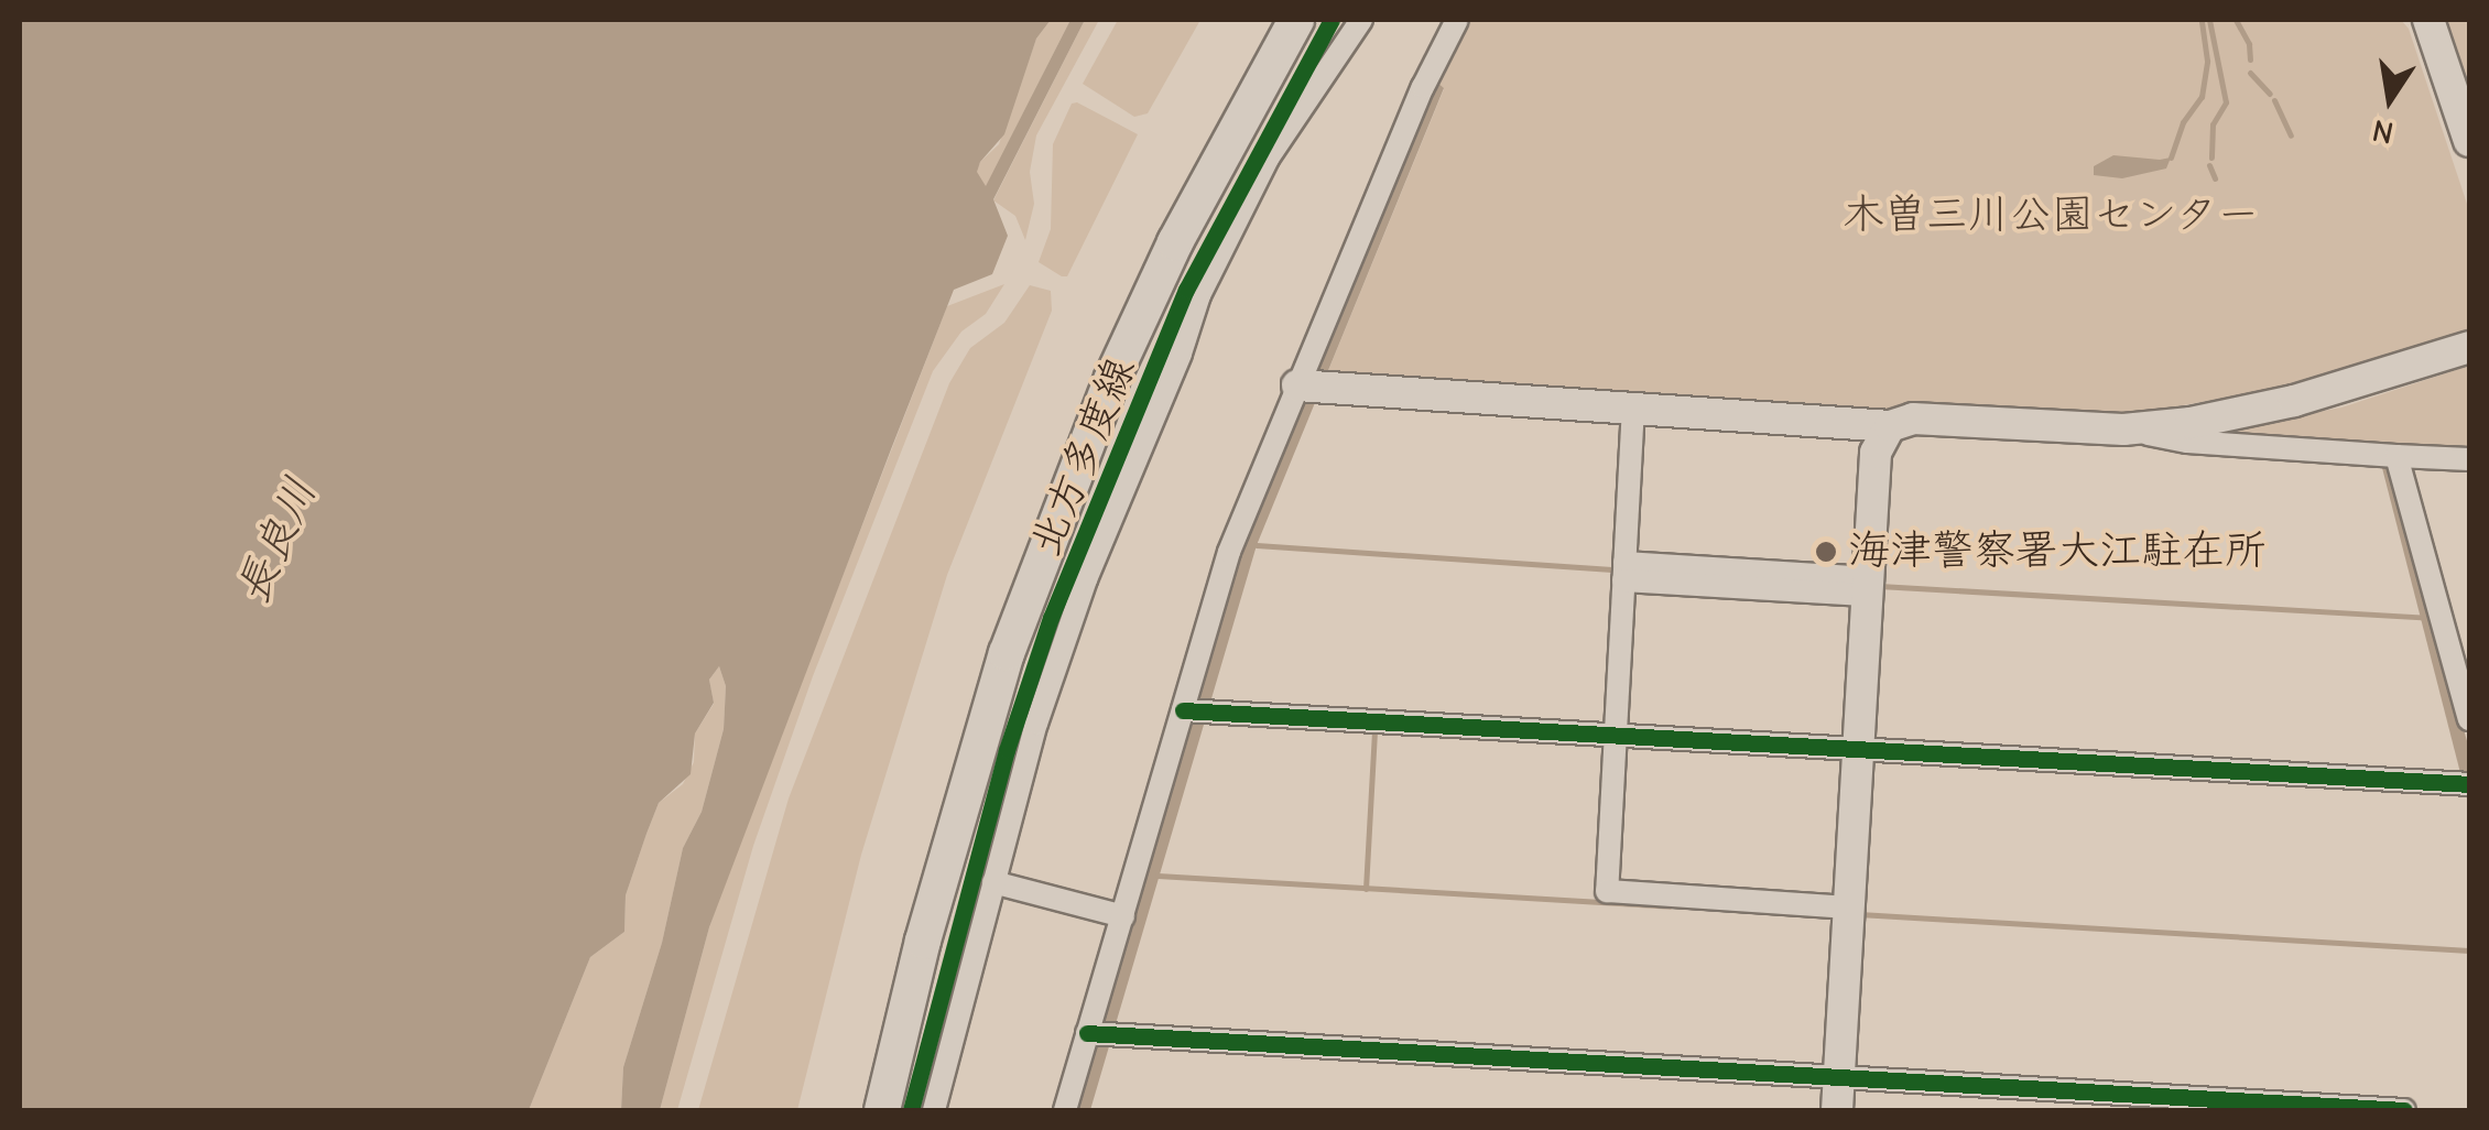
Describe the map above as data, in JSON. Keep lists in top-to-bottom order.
{
  "streets": {
    "main road": ["北方多度線"]
  },
  "water": ["長良川"],
  "parks": ["木曽三川公園センター"],
  "places": ["海津警察署大江駐在所"],
  "north": "bottom"
}
